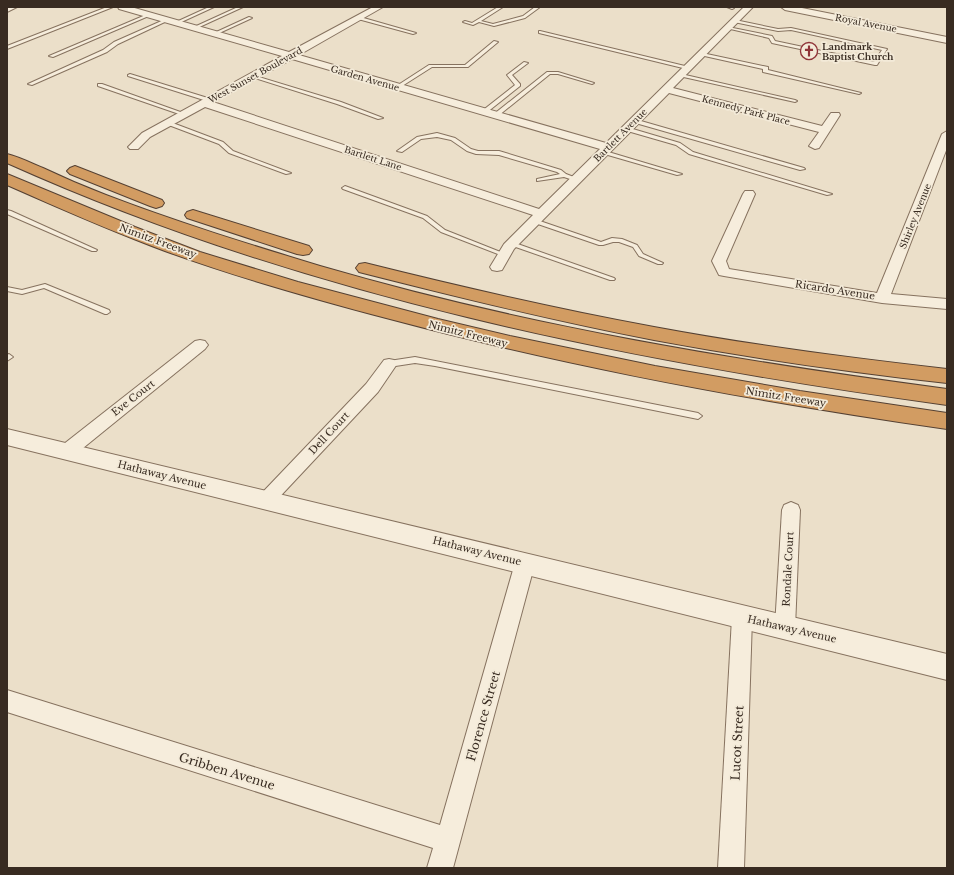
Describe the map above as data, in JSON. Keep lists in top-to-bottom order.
{
  "streets": {
    "highway": ["Nimitz Freeway"],
    "street": [
      "Royal Avenue",
      "West Sunset Boulevard",
      "Garden Avenue",
      "Kennedy Park Place",
      "Bartlett Avenue",
      "Bartlett Lane",
      "Shirley Avenue",
      "Ricardo Avenue",
      "Eve Court",
      "Dell Court",
      "Hathaway Avenue",
      "Rondale Court",
      "Florence Street",
      "Lucot Street",
      "Gribben Avenue"
    ]
  },
  "crossings": [
    ["West Sunset Boulevard", "Garden Avenue"],
    ["West Sunset Boulevard", "Bartlett Lane"],
    ["Garden Avenue", "Bartlett Avenue"],
    ["Kennedy Park Place", "Bartlett Avenue"],
    ["Bartlett Avenue", "Bartlett Lane"],
    ["Shirley Avenue", "Ricardo Avenue"],
    ["Eve Court", "Hathaway Avenue"],
    ["Dell Court", "Hathaway Avenue"],
    ["Hathaway Avenue", "Rondale Court"],
    ["Hathaway Avenue", "Florence Street"],
    ["Hathaway Avenue", "Lucot Street"],
    ["Florence Street", "Gribben Avenue"]
  ],
  "places": {
    "church": ["Landmark Baptist Church"]
  }
}
